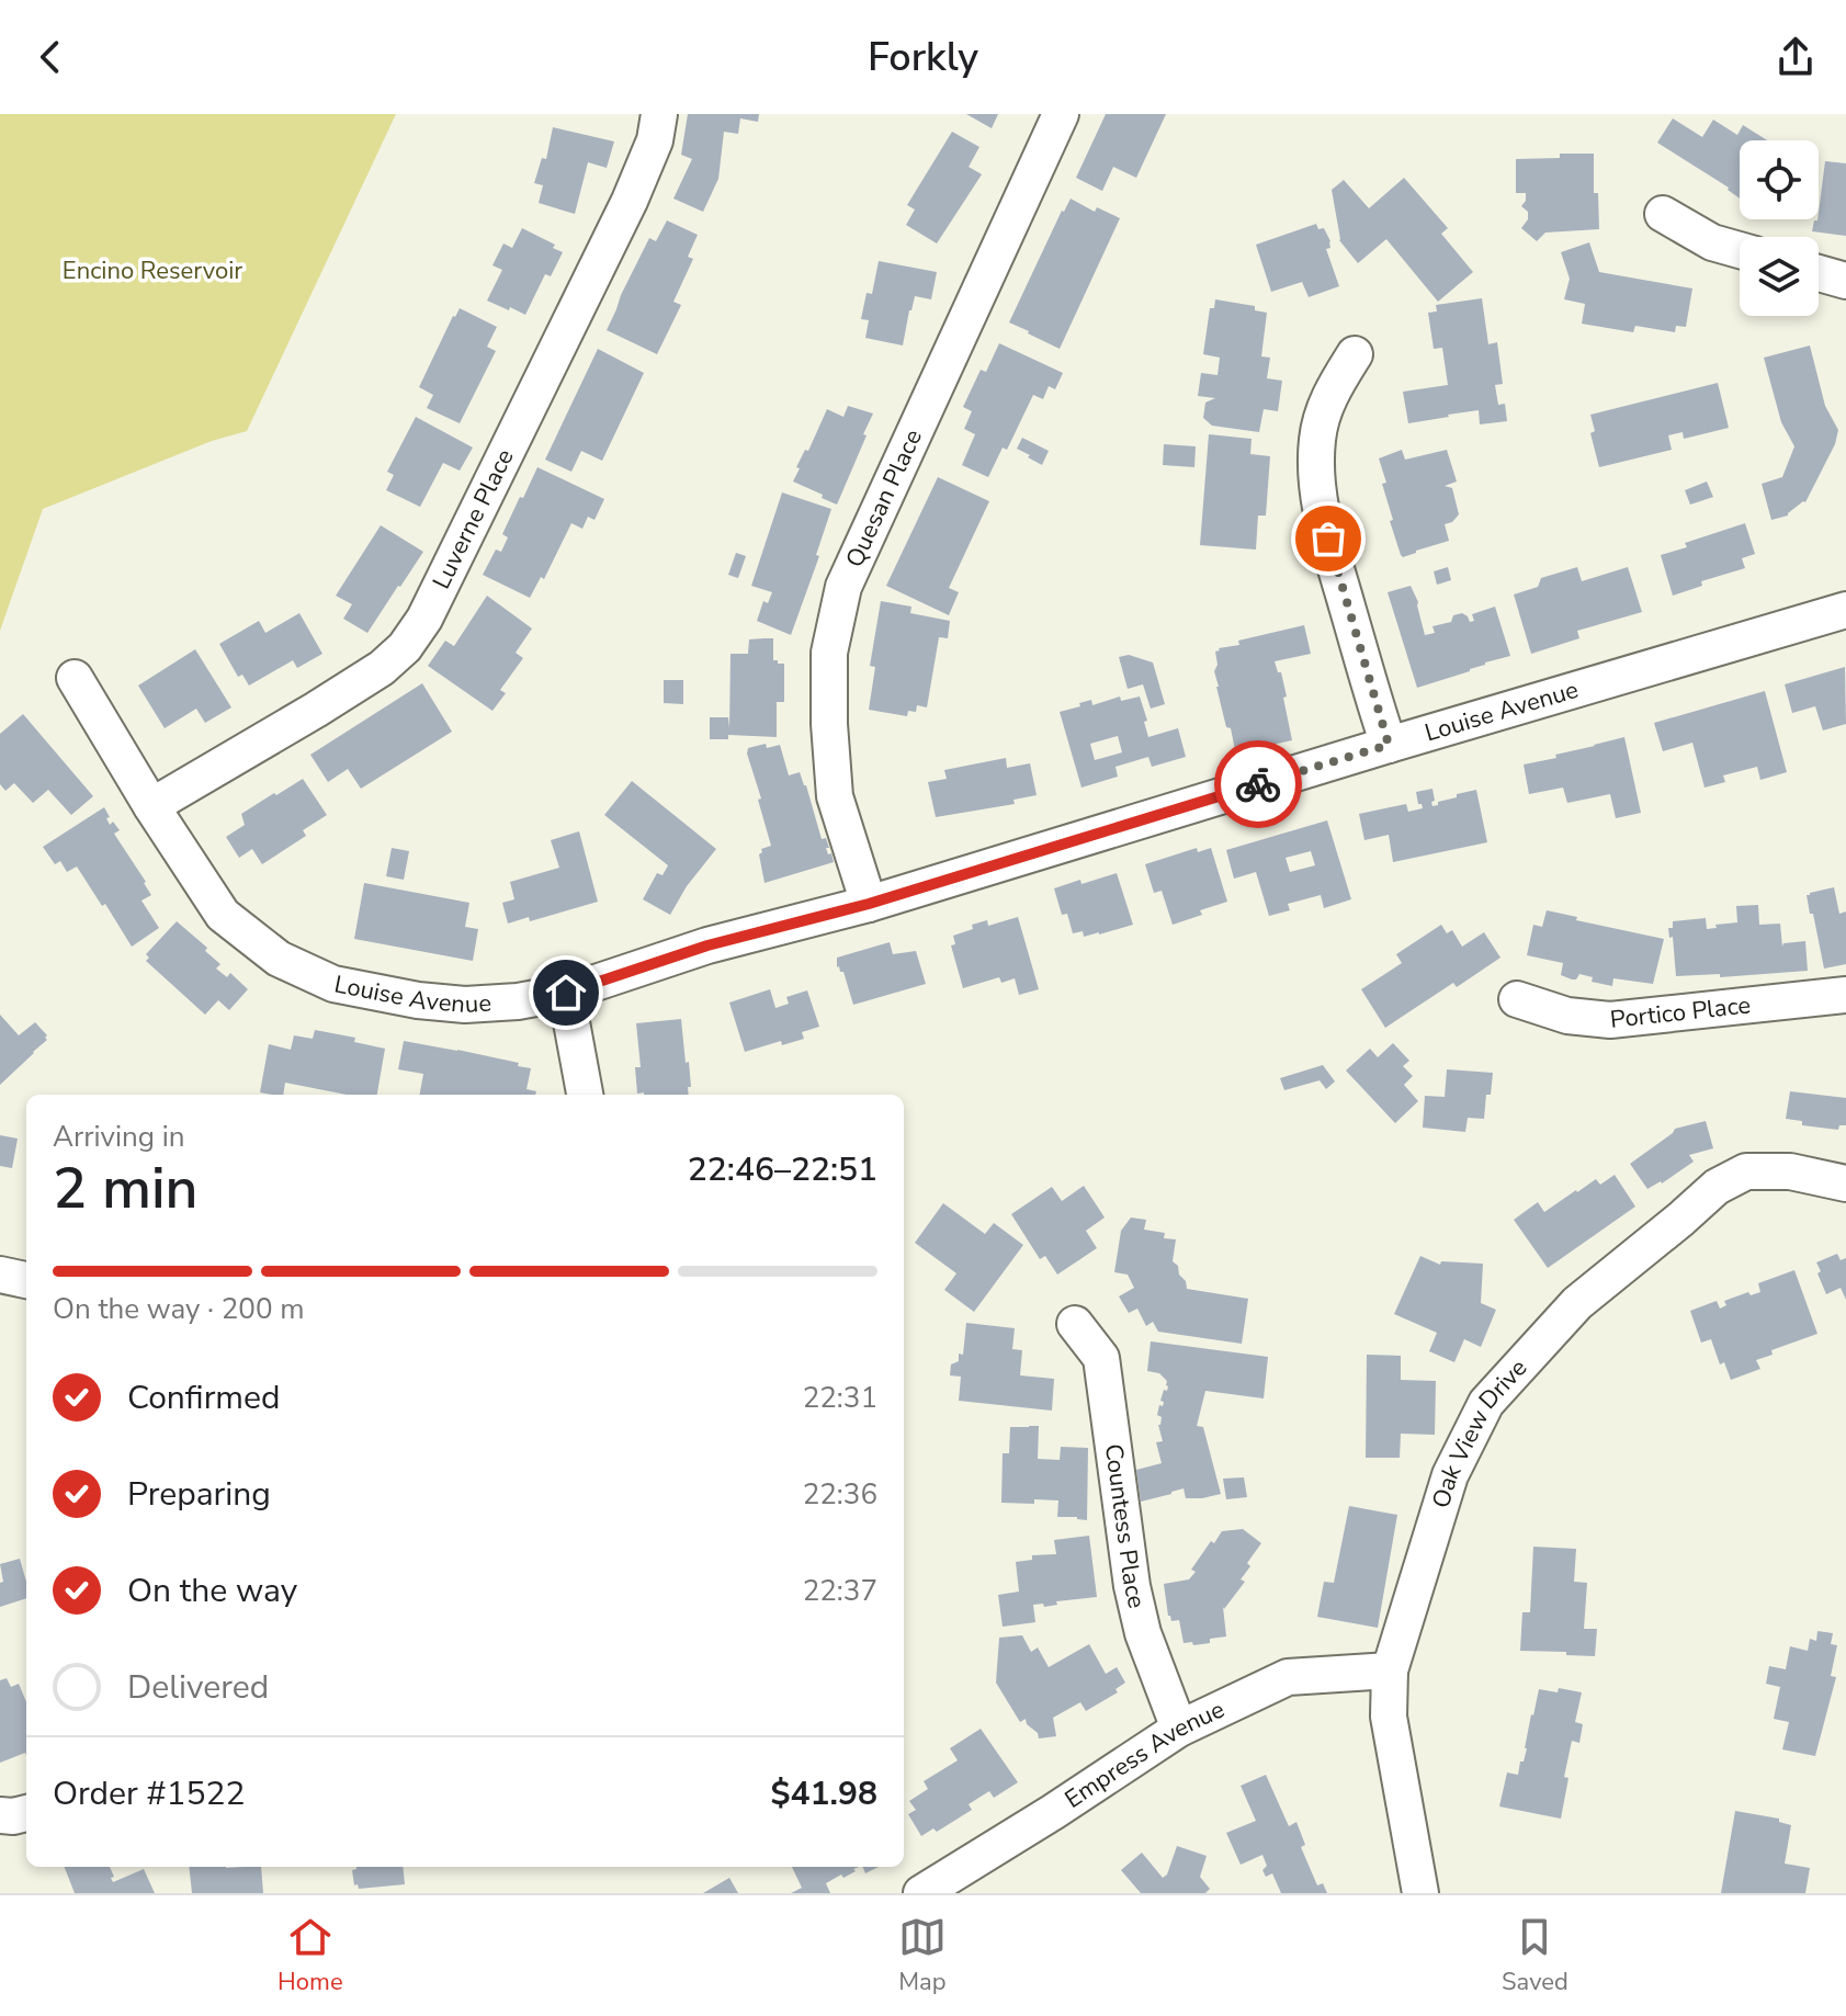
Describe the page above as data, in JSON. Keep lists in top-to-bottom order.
{
  "streets": {
    "street": [
      "Quesan Place",
      "Luverne Place",
      "Louise Avenue",
      "Portico Place",
      "Oak View Drive",
      "Countess Place",
      "Empress Avenue"
    ]
  },
  "crossings": [
    ["Quesan Place", "Louise Avenue"],
    ["Luverne Place", "Louise Avenue"],
    ["Oak View Drive", "Empress Avenue"],
    ["Countess Place", "Empress Avenue"]
  ],
  "parks": ["Encino Reservoir"],
  "page": {
    "header": "Forkly",
    "heading": ["2 min", "Arriving in", "22:46–22:51"],
    "panel": ["Order #1522", "$41.98"],
    "bar": "On the way · 200 m",
    "list": [
      ["Confirmed", "22:31"],
      ["Preparing", "22:36"],
      ["On the way", "22:37"],
      "Delivered"
    ],
    "tabs": ["Home", "Map", "Saved"]
  }
}
